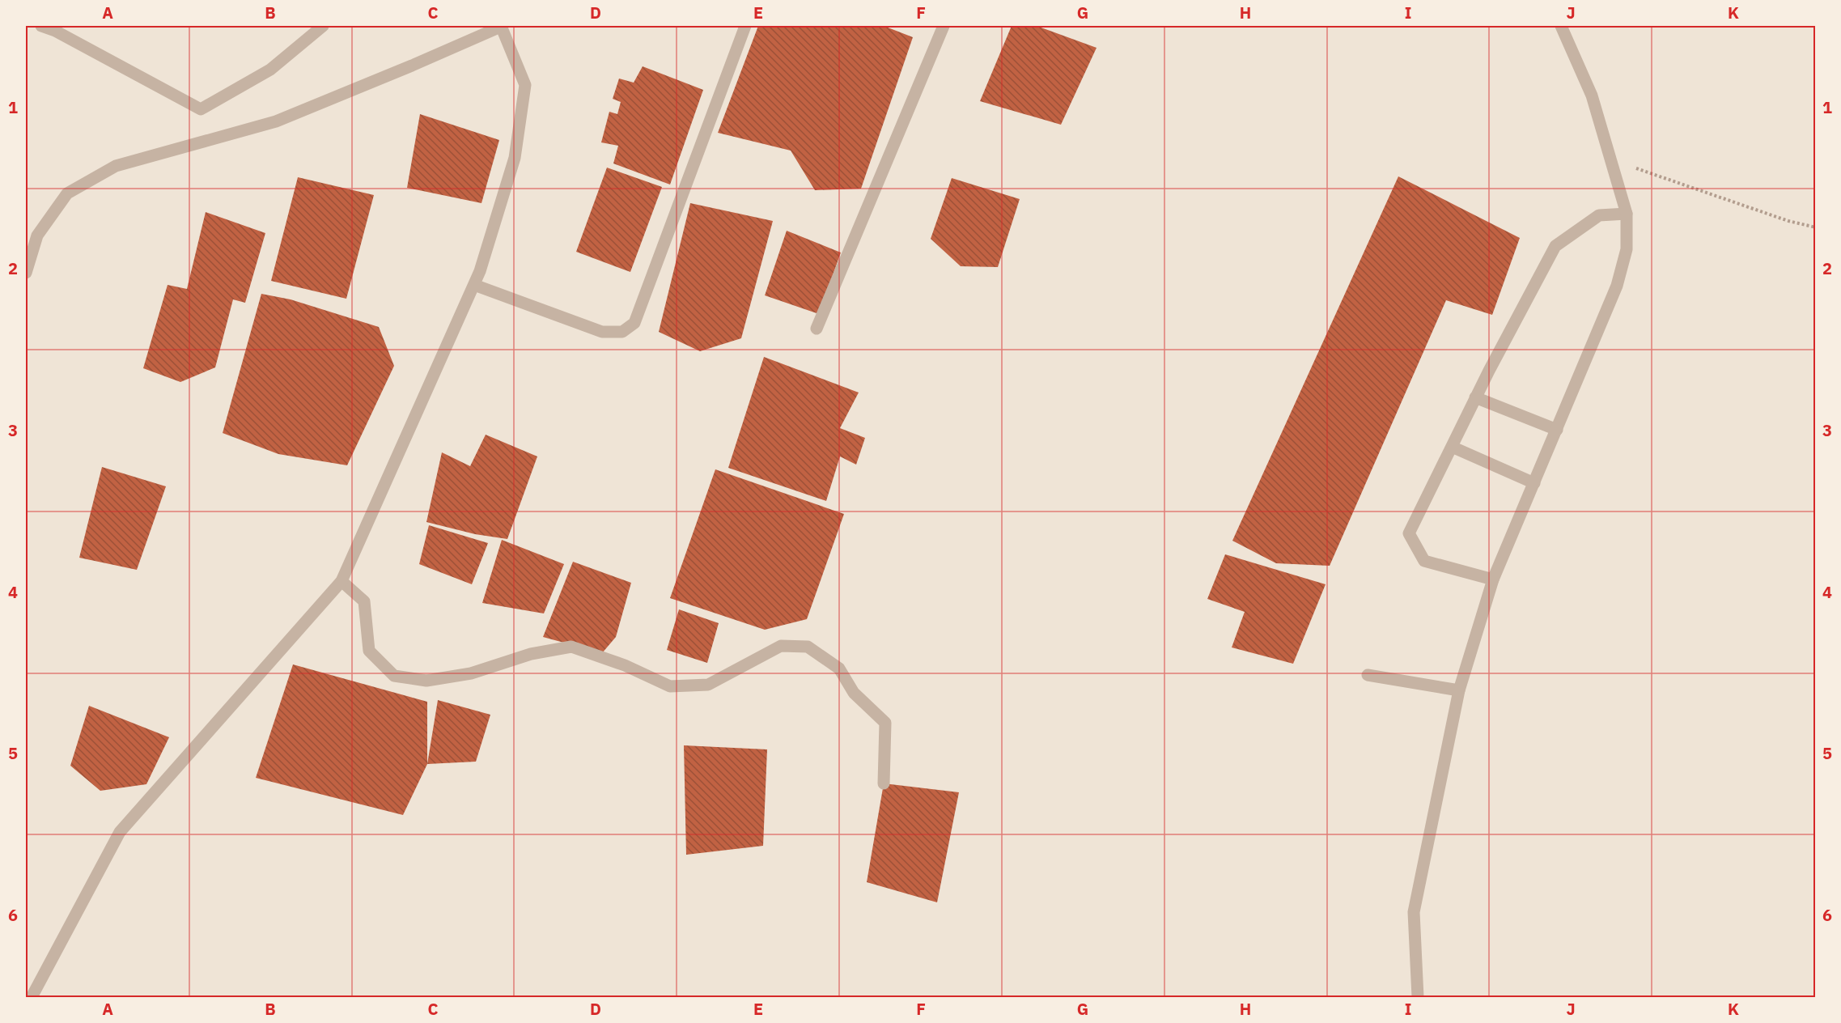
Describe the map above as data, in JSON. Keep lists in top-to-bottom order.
{
  "grid": {
    "columns": [
      "A",
      "B",
      "C",
      "D",
      "E",
      "F",
      "G",
      "H",
      "I",
      "J",
      "K"
    ],
    "rows": [
      "1",
      "2",
      "3",
      "4",
      "5",
      "6"
    ]
  }
}
